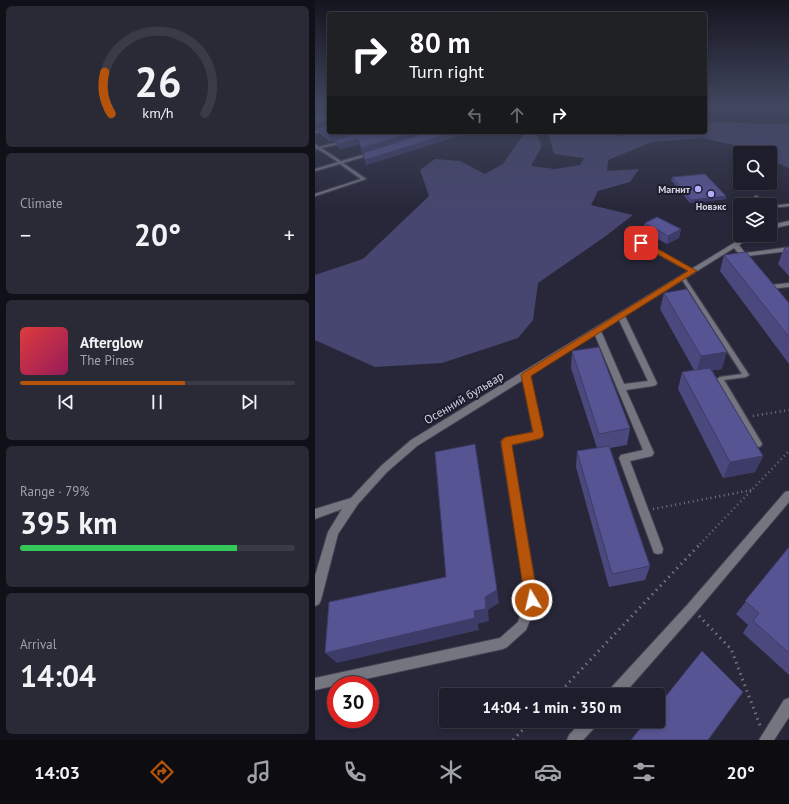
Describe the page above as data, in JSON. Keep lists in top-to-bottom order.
{
  "streets": {
    "street": ["Осенний бульвар"]
  },
  "places": ["Магнит", "Новэкс"],
  "page": {
    "turn": ["80 m", "Turn right"],
    "tile": [
      "Climate",
      ["Range · 79%", "395 km"],
      ["Arrival", "14:04"]
    ],
    "heat": ["−", "20°", "+"],
    "song": ["Afterglow", "The Pines"],
    "limit": "30",
    "trip": "14:04 · 1 min · 350 m",
    "tabs": ["14:03", "20°"],
    "gauge": ["26", "km/h"]
  }
}
